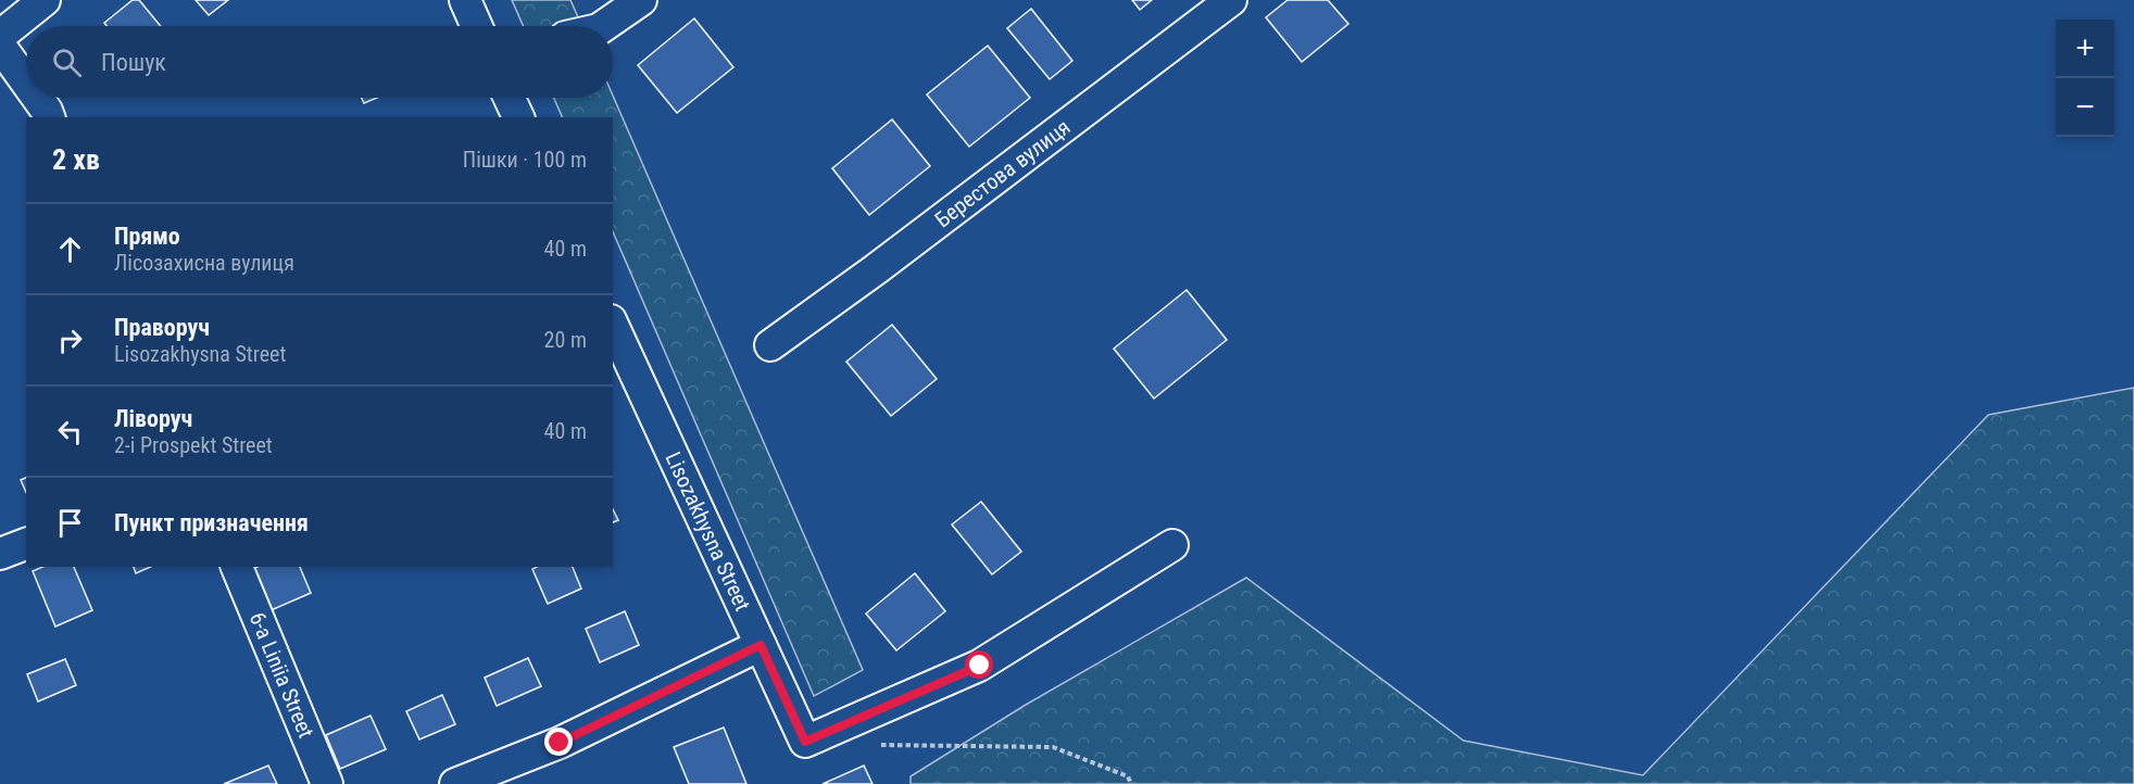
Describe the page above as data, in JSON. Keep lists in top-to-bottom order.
{
  "streets": {
    "street": ["Берестова вулиця", "Lisozakhysna Street", "6-a Liniia Street"]
  },
  "page": {
    "map_buttons": ["+", "−"],
    "search": "Пошук",
    "heading": ["2 хв", "Пішки · 100 m"],
    "list": [
      ["Прямо", "Лісозахисна вулиця", "40 m"],
      ["Праворуч", "Lisozakhysna Street", "20 m"],
      ["Ліворуч", "2-i Prospekt Street", "40 m"],
      "Пункт призначення"
    ]
  }
}
